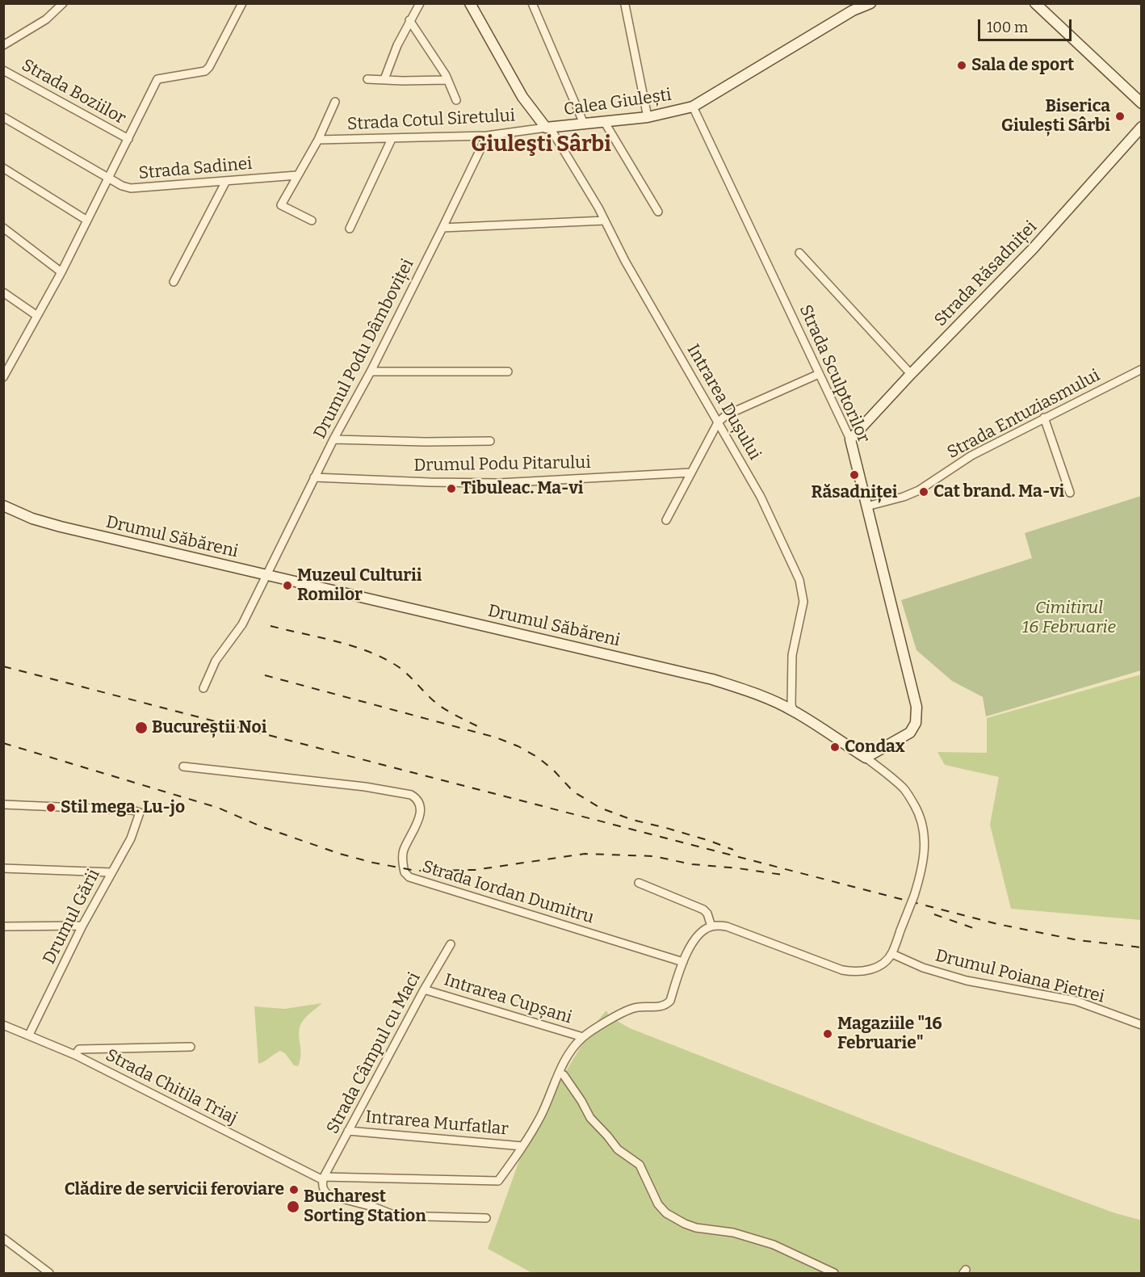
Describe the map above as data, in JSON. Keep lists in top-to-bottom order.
{
  "streets": {
    "main road": [
      "Calea Giulești",
      "Strada Răsadniței",
      "Strada Sculptorilor",
      "Drumul Săbăreni"
    ],
    "street": [
      "Strada Boziilor",
      "Strada Cotul Siretului",
      "Strada Sadinei",
      "Drumul Podu Dâmboviței",
      "Intrarea Dușului",
      "Strada Entuziasmului",
      "Drumul Podu Pitarului",
      "Strada Iordan Dumitru",
      "Drumul Gării",
      "Drumul Poiana Pietrei",
      "Intrarea Cupșani",
      "Strada Câmpul cu Maci",
      "Strada Chitila Triaj",
      "Intrarea Murfatlar"
    ]
  },
  "crossings": [
    ["Calea Giulești", "Strada Cotul Siretului"],
    ["Calea Giulești", "Strada Sculptorilor"],
    ["Calea Giulești", "Intrarea Dușului"],
    ["Strada Cotul Siretului", "Drumul Podu Dâmboviței"],
    ["Strada Cotul Siretului", "Intrarea Dușului"],
    ["Strada Răsadniței", "Strada Sculptorilor"],
    ["Drumul Podu Dâmboviței", "Drumul Podu Pitarului"],
    ["Drumul Podu Dâmboviței", "Drumul Săbăreni"],
    ["Strada Sculptorilor", "Strada Entuziasmului"],
    ["Strada Sculptorilor", "Drumul Săbăreni"],
    ["Intrarea Dușului", "Drumul Săbăreni"],
    ["Drumul Săbăreni", "Drumul Poiana Pietrei"],
    ["Drumul Gării", "Strada Chitila Triaj"],
    ["Intrarea Cupșani", "Strada Câmpul cu Maci"],
    ["Strada Câmpul cu Maci", "Strada Chitila Triaj"],
    ["Strada Câmpul cu Maci", "Intrarea Murfatlar"]
  ],
  "districts": ["Giuleşti Sârbi"],
  "parks": ["Cimitirul 16 Februarie"],
  "places": [
    "Sala de sport",
    "Biserica Giulești Sârbi",
    "Răsadniței",
    "Tibuleac. Ma-vi",
    "Cat brand. Ma-vi",
    "Muzeul Culturii Romilor",
    "Bucureștii Noi",
    "Condax",
    "Stil mega. Lu-jo",
    "Magaziile \"16 Februarie\"",
    "Clădire de servicii feroviare",
    "Bucharest Sorting Station"
  ],
  "scale_bar": "100 m"
}
